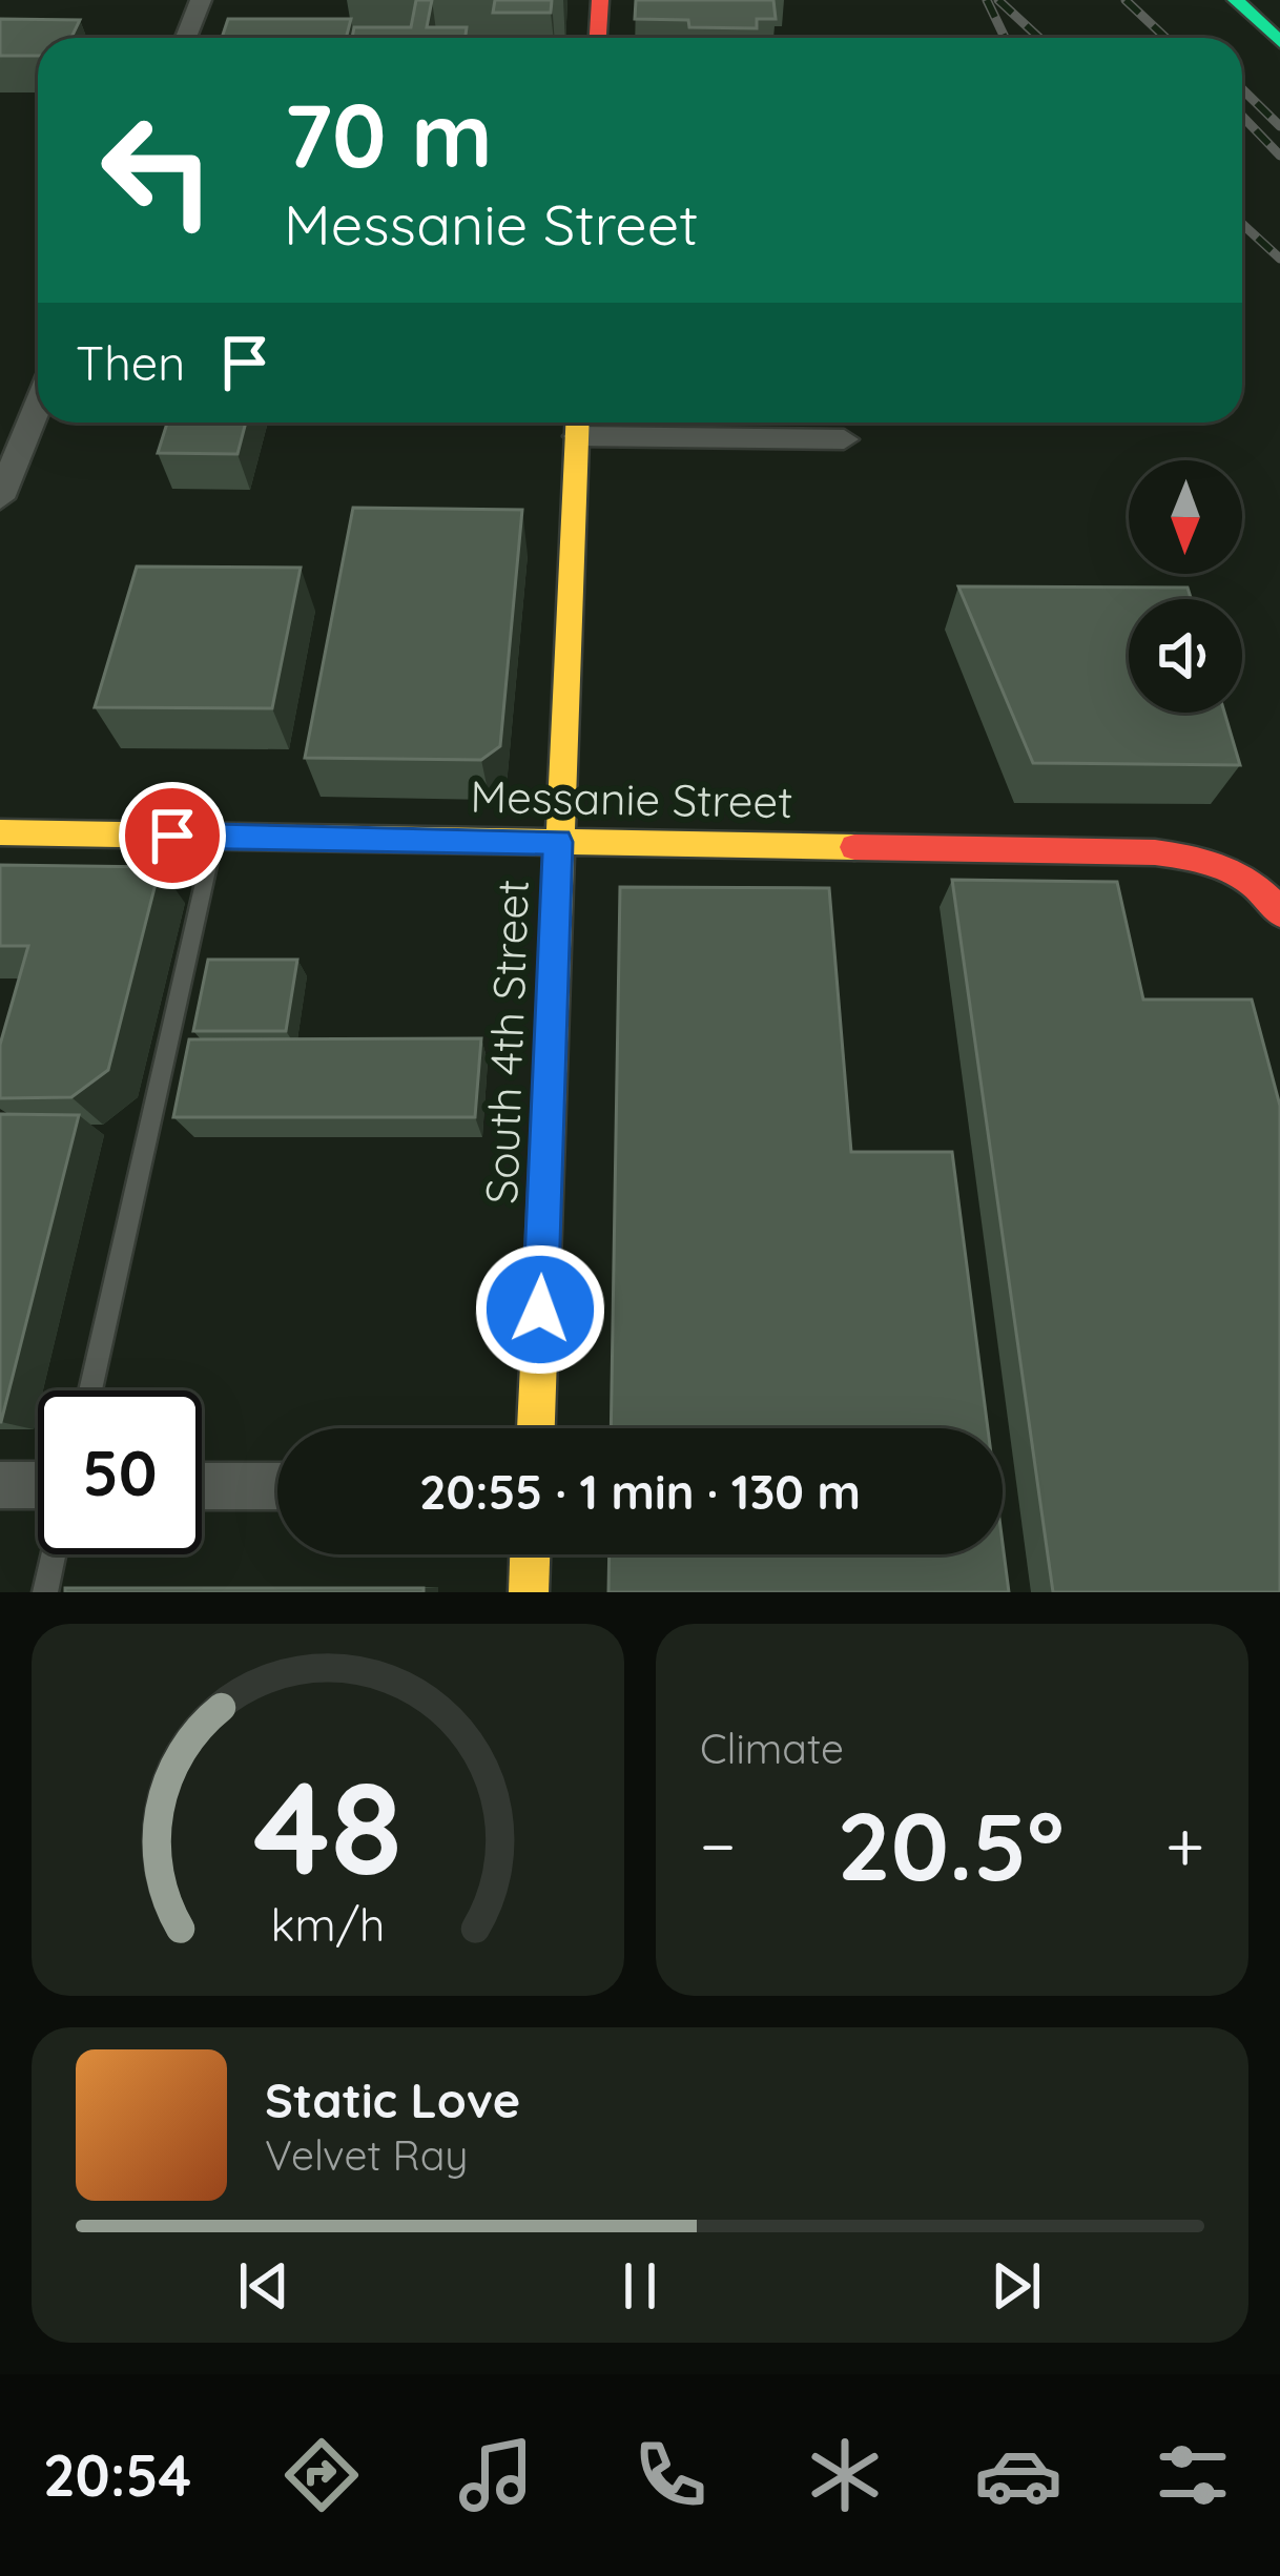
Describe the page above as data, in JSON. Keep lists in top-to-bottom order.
{
  "streets": {
    "main road": ["Messanie Street", "South 4th Street"]
  },
  "crossings": [
    ["Messanie Street", "South 4th Street"]
  ],
  "north": "bottom",
  "page": {
    "turn": ["70 m", "Messanie Street"],
    "then": "Then",
    "limit": "50",
    "trip": "20:55 · 1 min · 130 m",
    "tile": "Climate",
    "heat": ["−", "20.5°", "+"],
    "song": ["Static Love", "Velvet Ray"],
    "tabs": "20:54",
    "gauge": ["48", "km/h"]
  }
}
